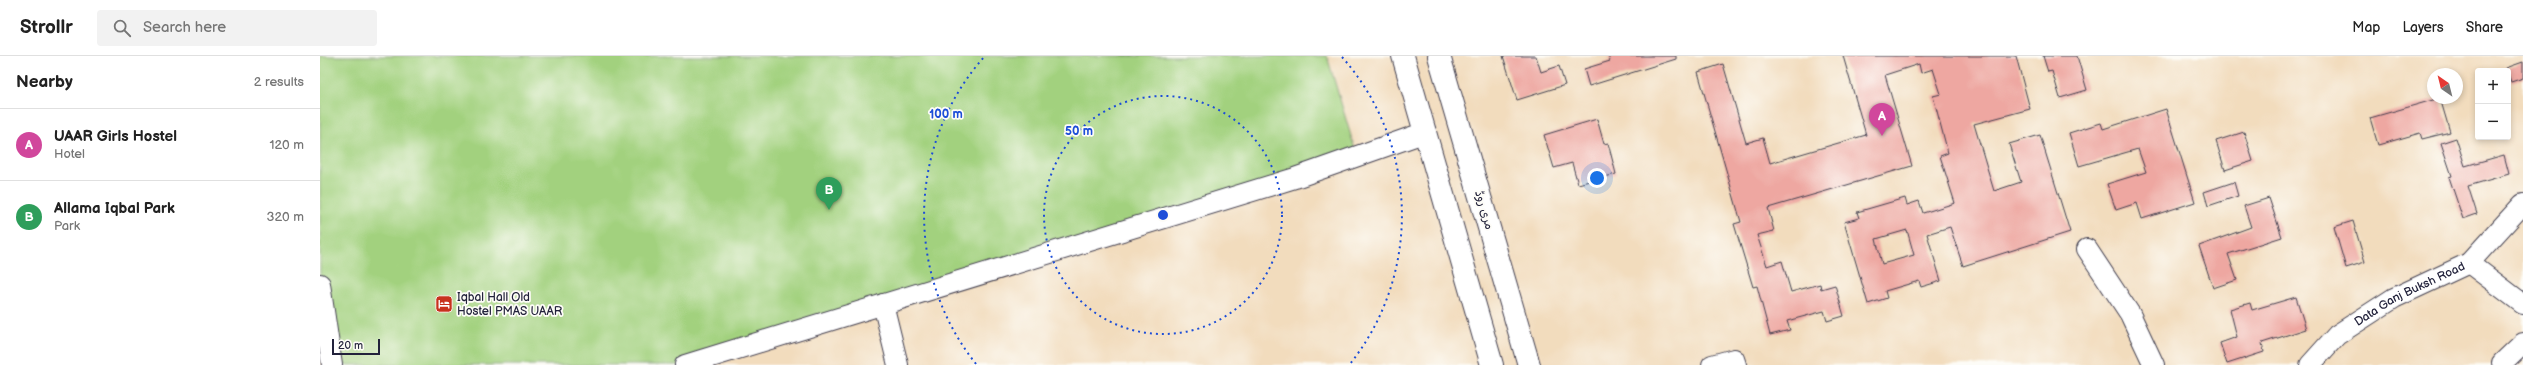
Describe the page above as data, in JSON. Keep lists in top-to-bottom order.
{
  "streets": {
    "main road": ["مری روڈ"],
    "street": ["Data Ganj Buksh Road"]
  },
  "places": {
    "hotel": ["Iqbal Hall Old Hostel PMAS UAAR"]
  },
  "scale_bar": "20 m",
  "north": "top left",
  "page": {
    "header": "Strollr",
    "search": "Search here",
    "nav": ["Map", "Layers", "Share"],
    "heading": ["Nearby", "2 results"],
    "map_buttons": ["+", "−"],
    "pins": ["A", "B"],
    "list": [
      {
        "mark": "A",
        "name": "UAAR Girls Hostel",
        "note": "Hotel",
        "value": "120 m"
      },
      {
        "mark": "B",
        "name": "Allama Iqbal Park",
        "note": "Park",
        "value": "320 m"
      }
    ],
    "scale": "20 m"
  },
  "rings": ["100 m", "50 m"]
}
